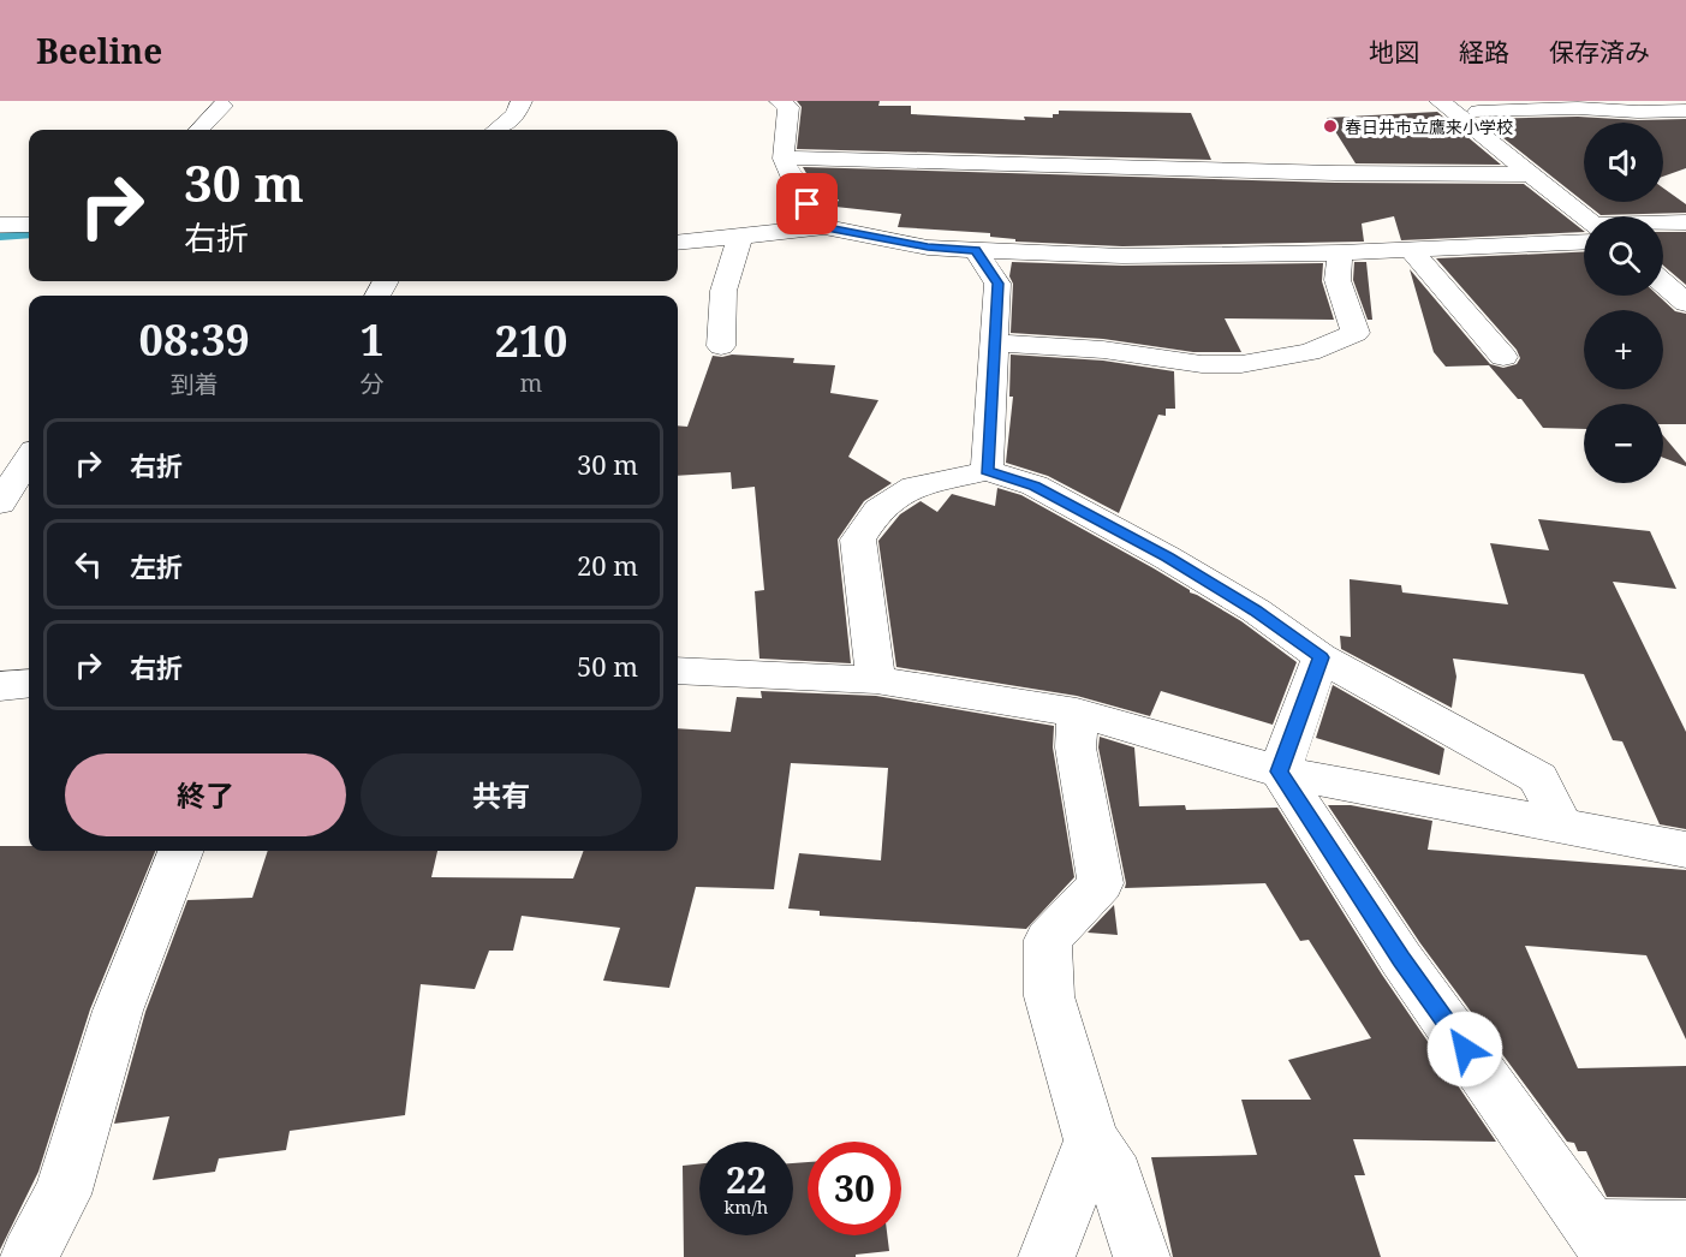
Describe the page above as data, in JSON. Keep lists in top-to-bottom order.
{
  "places": ["春日井市立鷹来小学校"],
  "page": {
    "header": "Beeline",
    "nav": ["地図", "経路", "保存済み"],
    "map_buttons": ["+", "−"],
    "turn": ["30 m", "右折"],
    "eta": [
      "08:39",
      "到着",
      "1",
      "分",
      "210",
      "m"
    ],
    "list": [
      {
        "name": "右折",
        "value": "30 m"
      },
      {
        "name": "左折",
        "value": "20 m"
      },
      {
        "name": "右折",
        "value": "50 m"
      }
    ],
    "buttons": ["終了", "共有"],
    "speed": "22 km/h",
    "limit": "30"
  }
}
